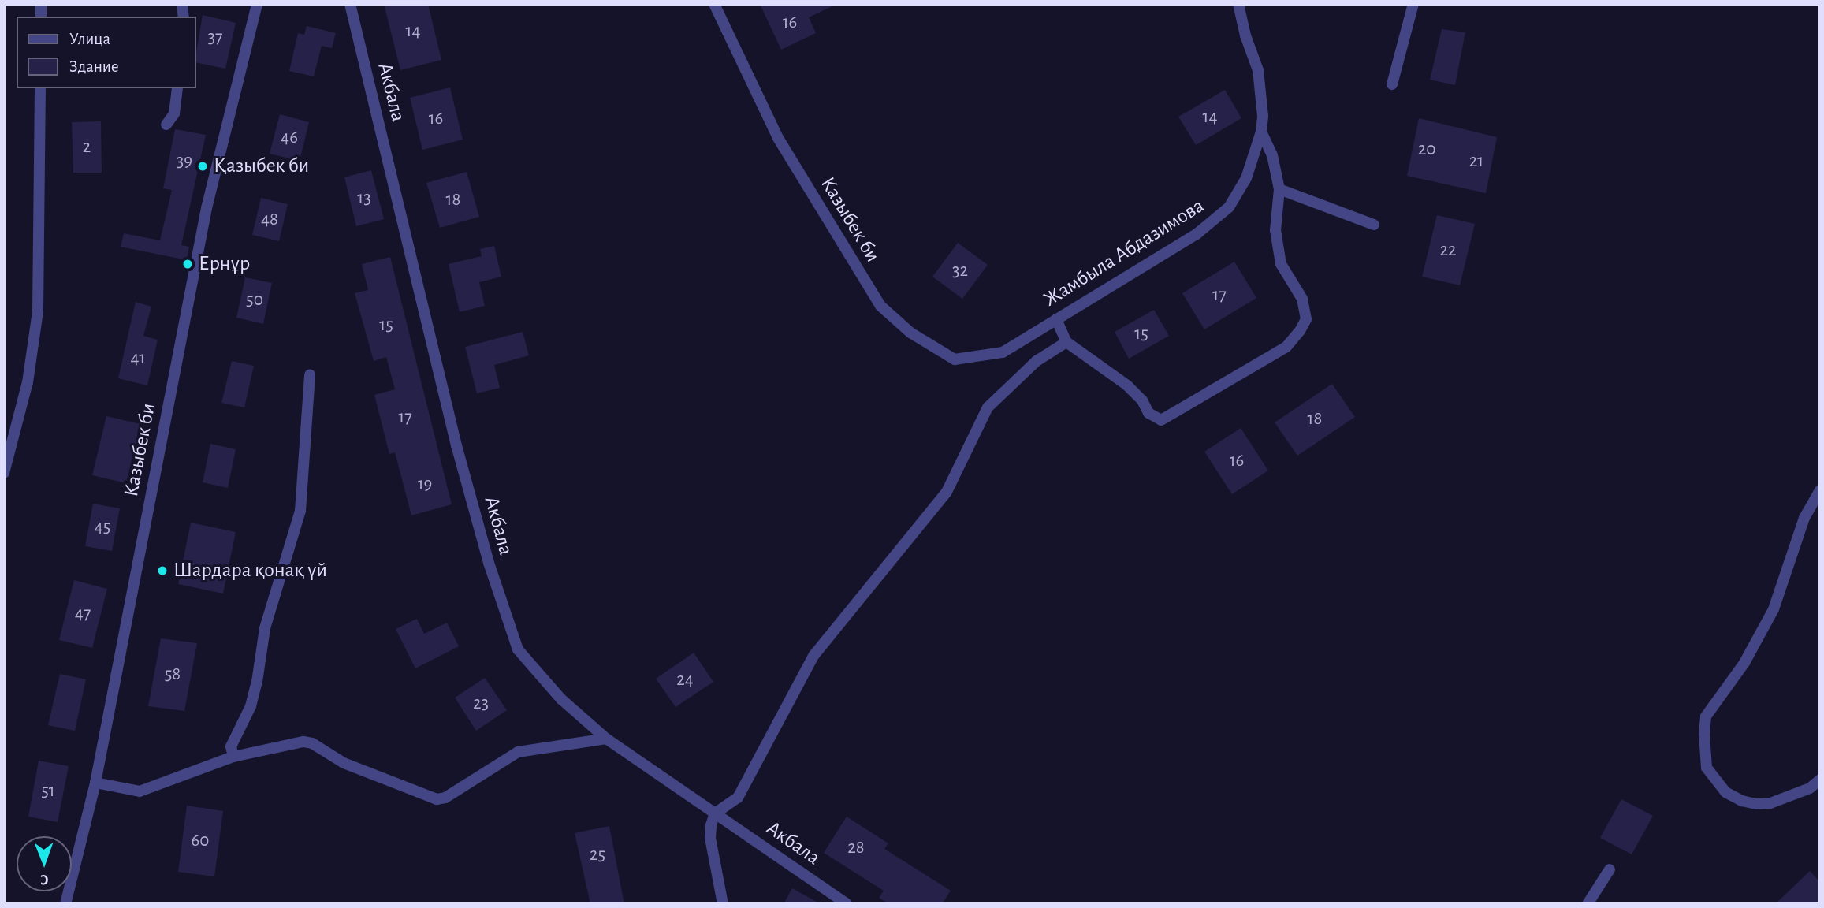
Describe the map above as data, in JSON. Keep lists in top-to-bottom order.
{
  "streets": {
    "street": ["Акбала", "Казыбек би", "Жамбыла Абдазимова"]
  },
  "crossings": [
    ["Казыбек би", "Жамбыла Абдазимова"]
  ],
  "places": ["Қазыбек би", "Ернұр", "Шардара қонақ үй"],
  "house_numbers": [
    "16",
    "14",
    "37",
    "14",
    "16",
    "46",
    "2",
    "20",
    "39",
    "21",
    "13",
    "18",
    "48",
    "22",
    "32",
    "17",
    "50",
    "15",
    "15",
    "41",
    "17",
    "18",
    "16",
    "19",
    "45",
    "47",
    "58",
    "24",
    "23",
    "51",
    "60",
    "28",
    "25"
  ],
  "legend": ["Улица", "Здание"],
  "north": "bottom"
}
